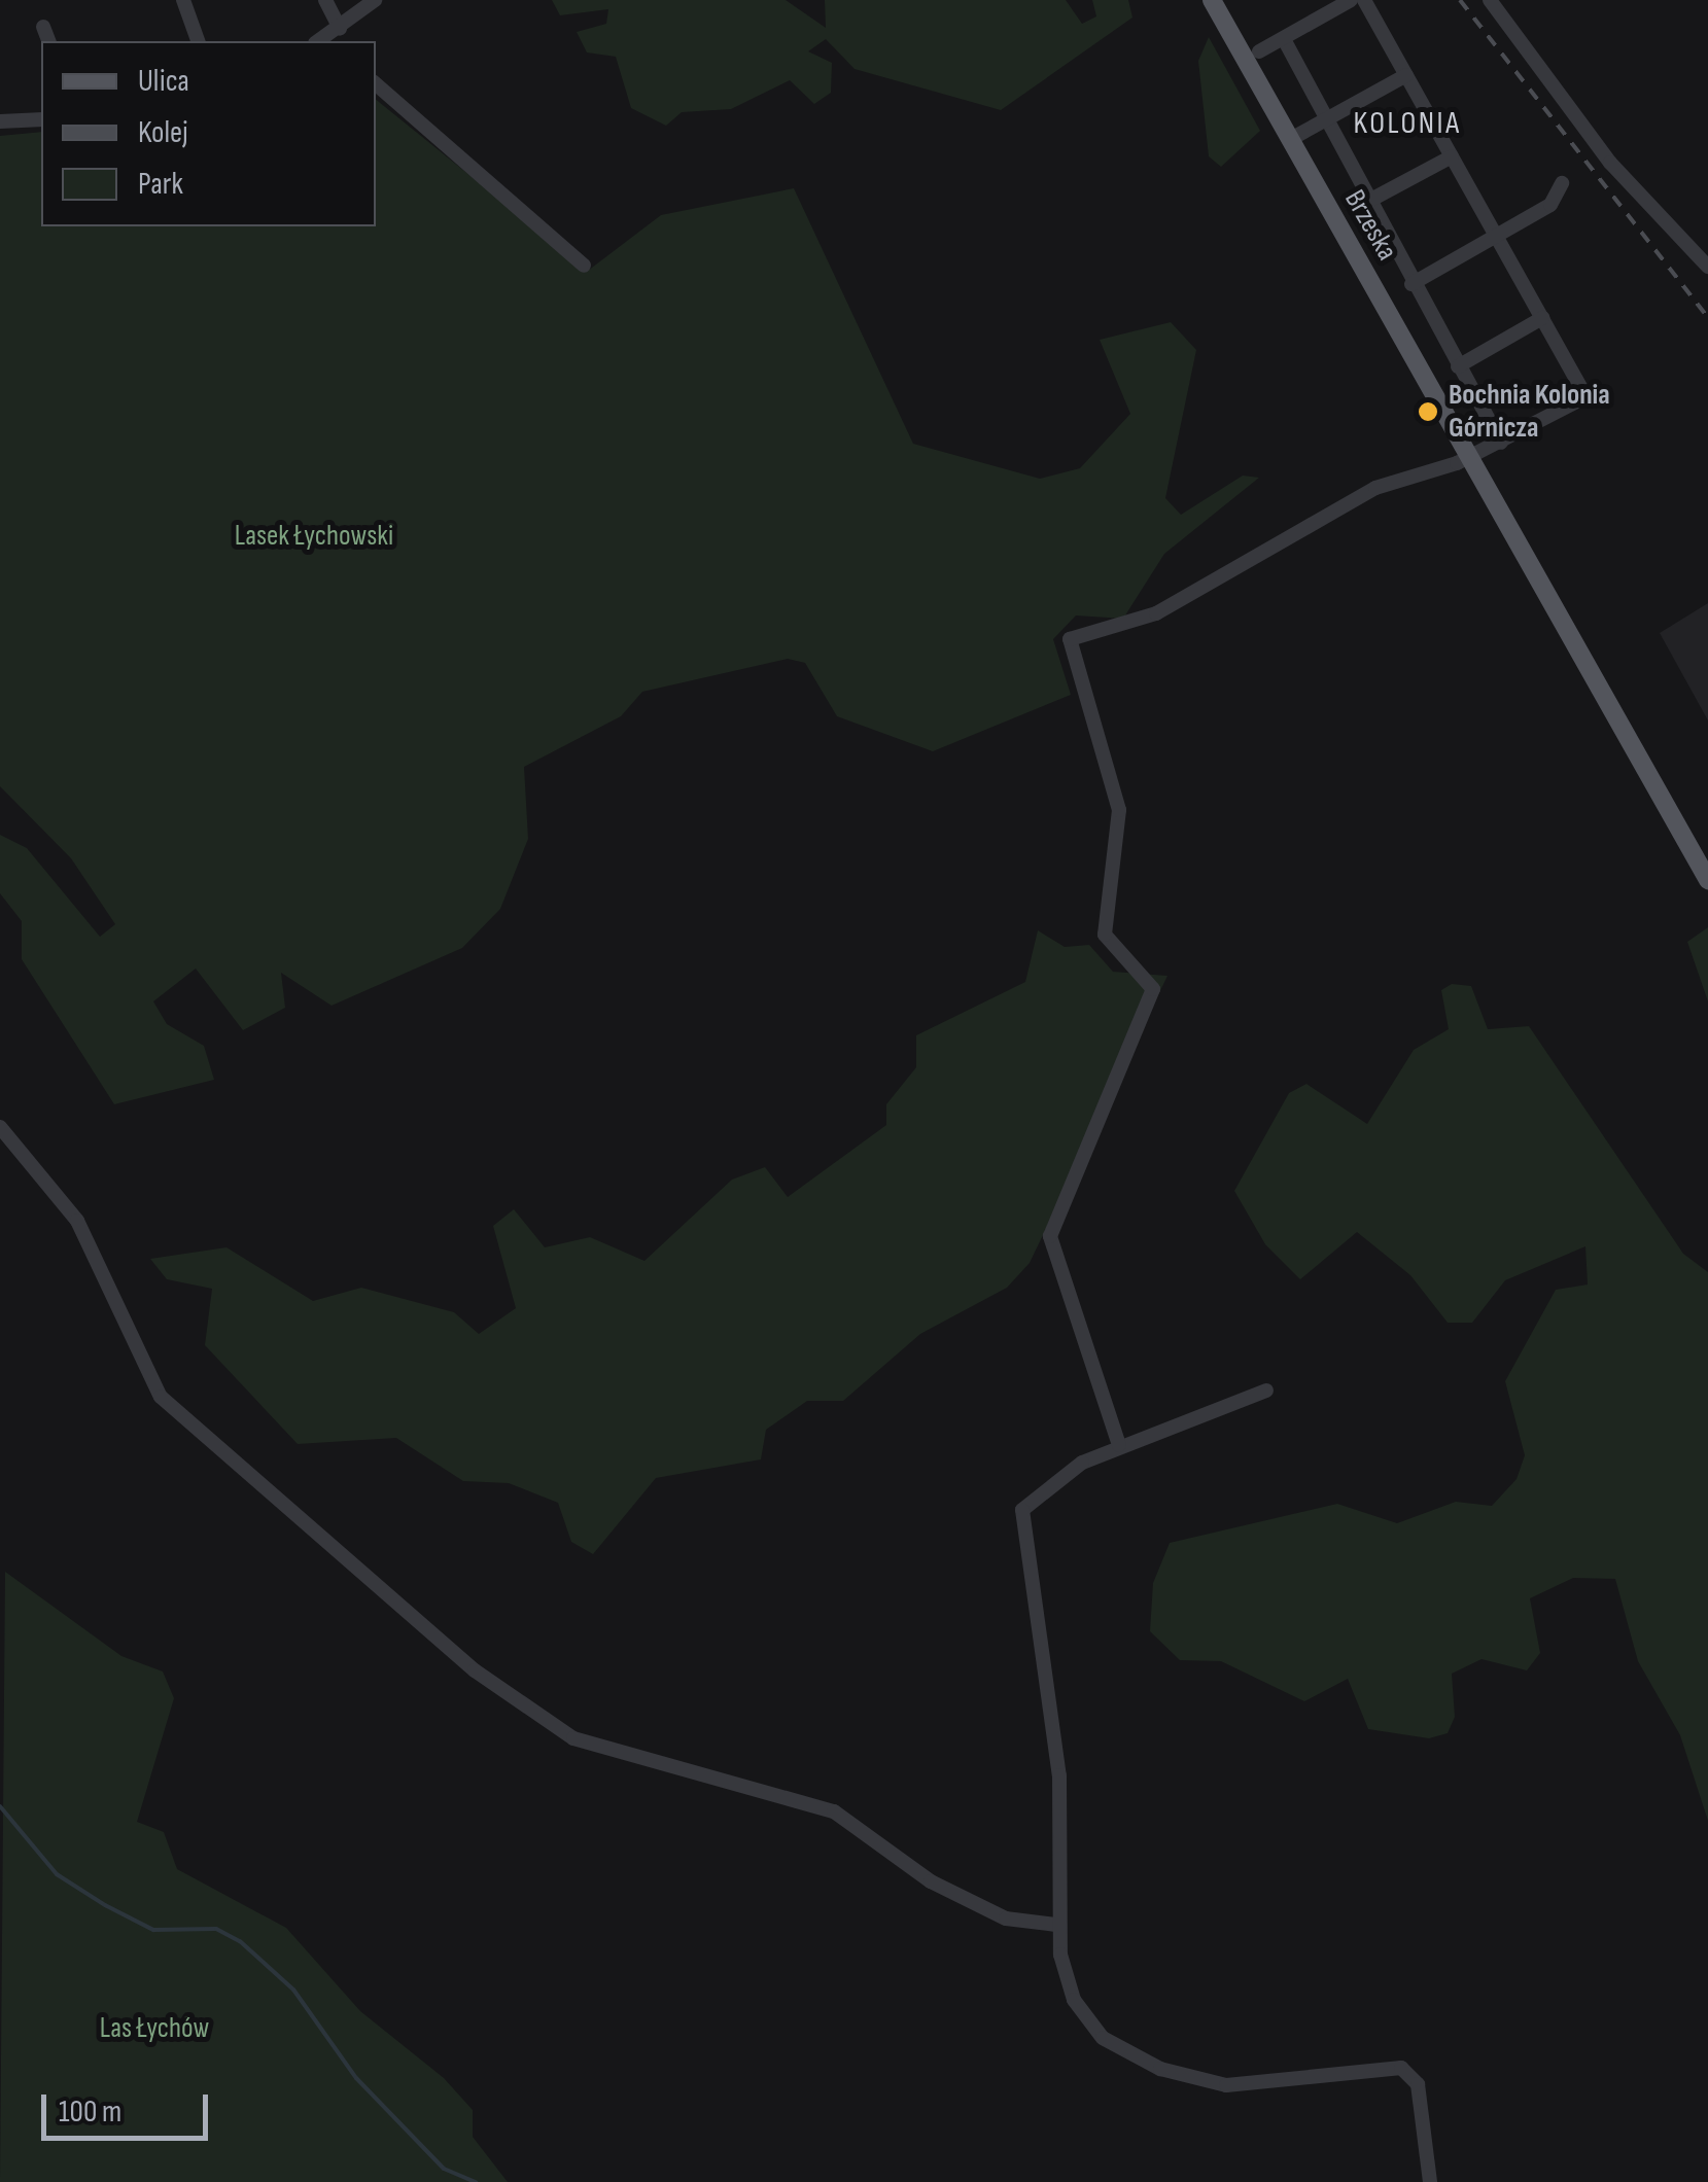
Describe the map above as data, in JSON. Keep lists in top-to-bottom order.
{
  "streets": {
    "main road": ["Brzeska"]
  },
  "districts": ["KOLONIA"],
  "parks": ["Lasek Łychowski", "Las Łychów"],
  "places": ["Bochnia Kolonia Górnicza"],
  "legend": ["Ulica", "Kolej", "Park"],
  "scale_bar": "100 m"
}
